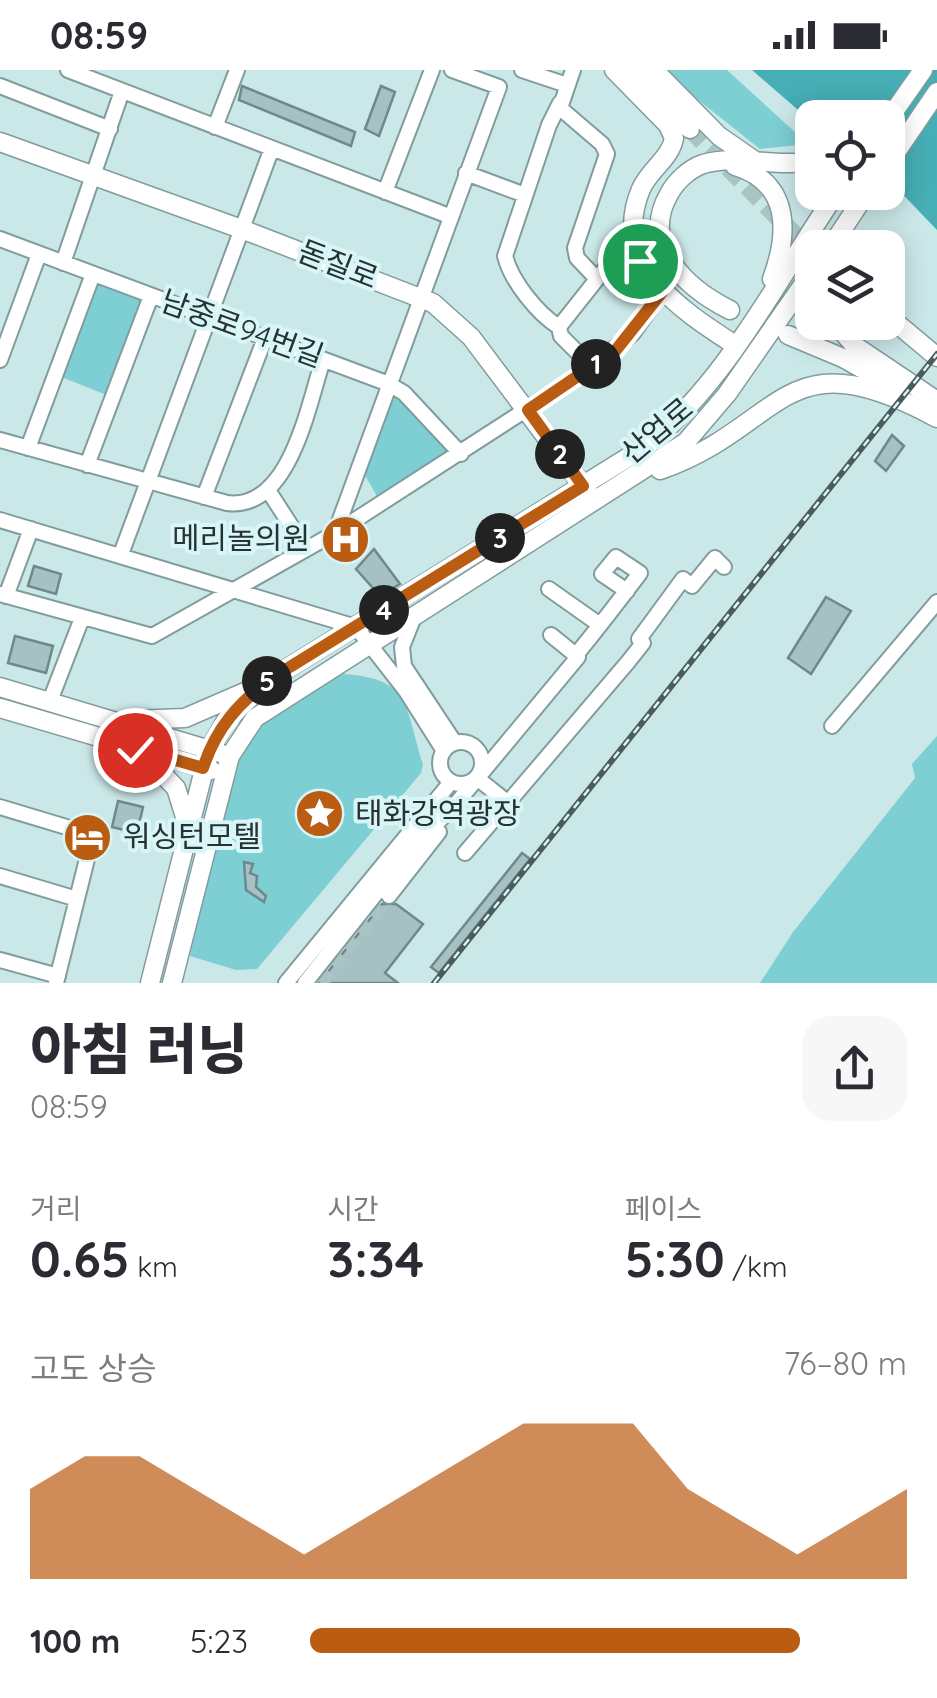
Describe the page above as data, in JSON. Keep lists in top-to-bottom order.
{
  "streets": {
    "main road": ["돋질로", "산업로"],
    "street": ["남중로94번길"]
  },
  "crossings": [
    ["돋질로", "산업로"]
  ],
  "places": {
    "hospital": ["메리놀의원"],
    "place": ["태화강역광장"],
    "hotel": ["워싱턴모텔"]
  },
  "page": {
    "status": "08:59",
    "pins": [
      "1",
      "2",
      "3",
      "4",
      "5"
    ],
    "heading": ["아침 러닝", "08:59"],
    "stats": [
      ["거리", "0.65 km"],
      ["시간", "3:34"],
      ["페이스", "5:30 /km"]
    ],
    "chart": ["고도 상승", "76–80 m"],
    "list": [
      {
        "name": "100 m",
        "note": "5:23"
      }
    ]
  }
}
